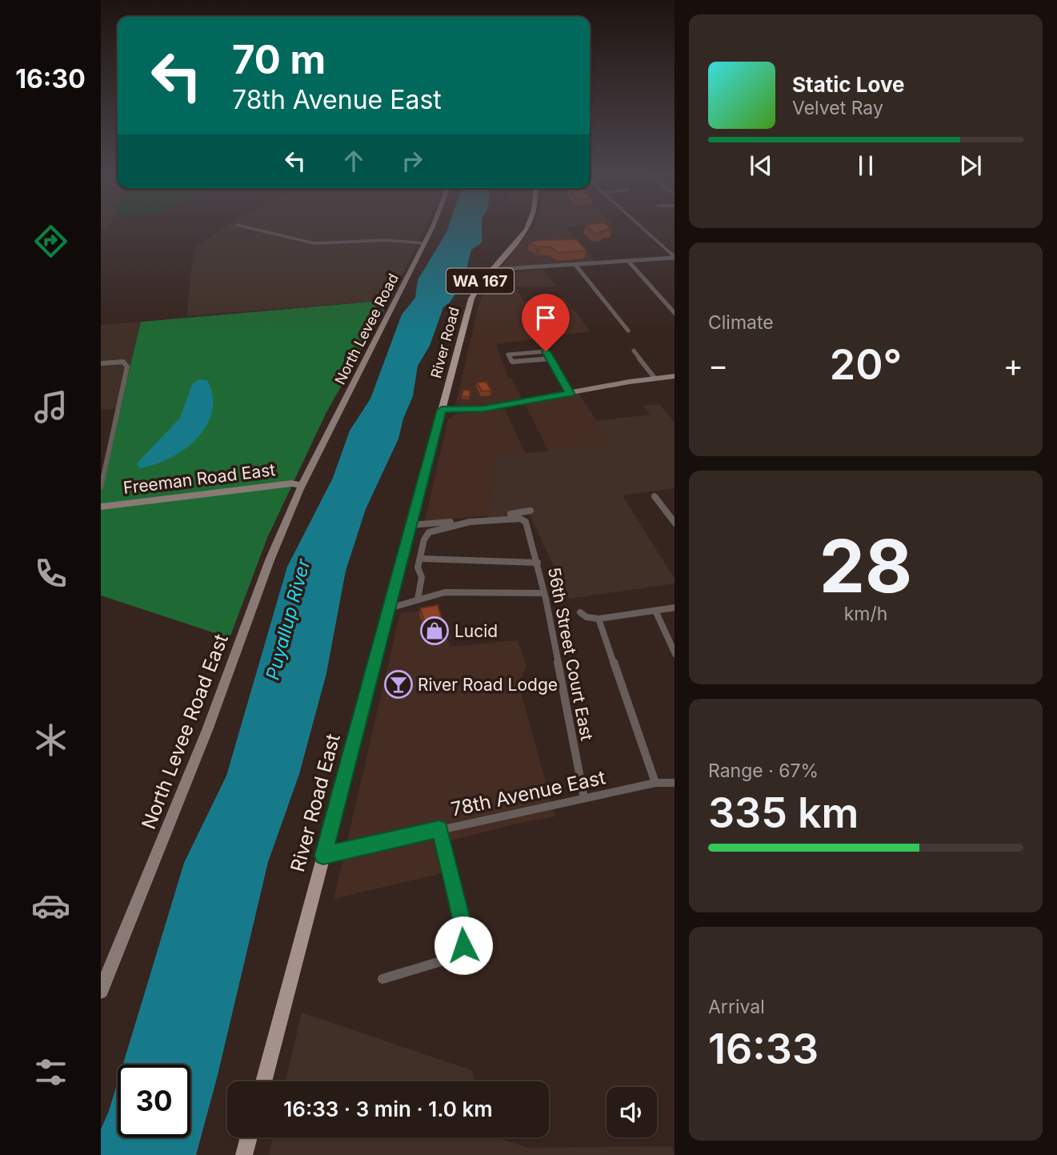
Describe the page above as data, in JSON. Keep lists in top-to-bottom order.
{
  "streets": {
    "main road": ["WA 167", "River Road", "River Road East"],
    "street": [
      "North Levee Road",
      "Freeman Road East",
      "56th Street Court East",
      "North Levee Road East",
      "78th Avenue East"
    ]
  },
  "crossings": [
    ["North Levee Road", "Freeman Road East"],
    ["North Levee Road", "North Levee Road East"],
    ["River Road", "River Road East"],
    ["Freeman Road East", "North Levee Road East"],
    ["56th Street Court East", "78th Avenue East"],
    ["78th Avenue East", "River Road East"]
  ],
  "water": ["Puyallup River"],
  "places": {
    "shop": ["Lucid"],
    "bar": ["River Road Lodge"]
  },
  "page": {
    "tabs": "16:30",
    "turn": ["70 m", "78th Avenue East"],
    "song": ["Static Love", "Velvet Ray"],
    "tile": [
      "Climate",
      ["28", "km/h"],
      ["Range · 67%", "335 km"],
      ["Arrival", "16:33"]
    ],
    "heat": ["−", "20°", "+"],
    "limit": "30",
    "trip": "16:33 · 3 min · 1.0 km"
  }
}
